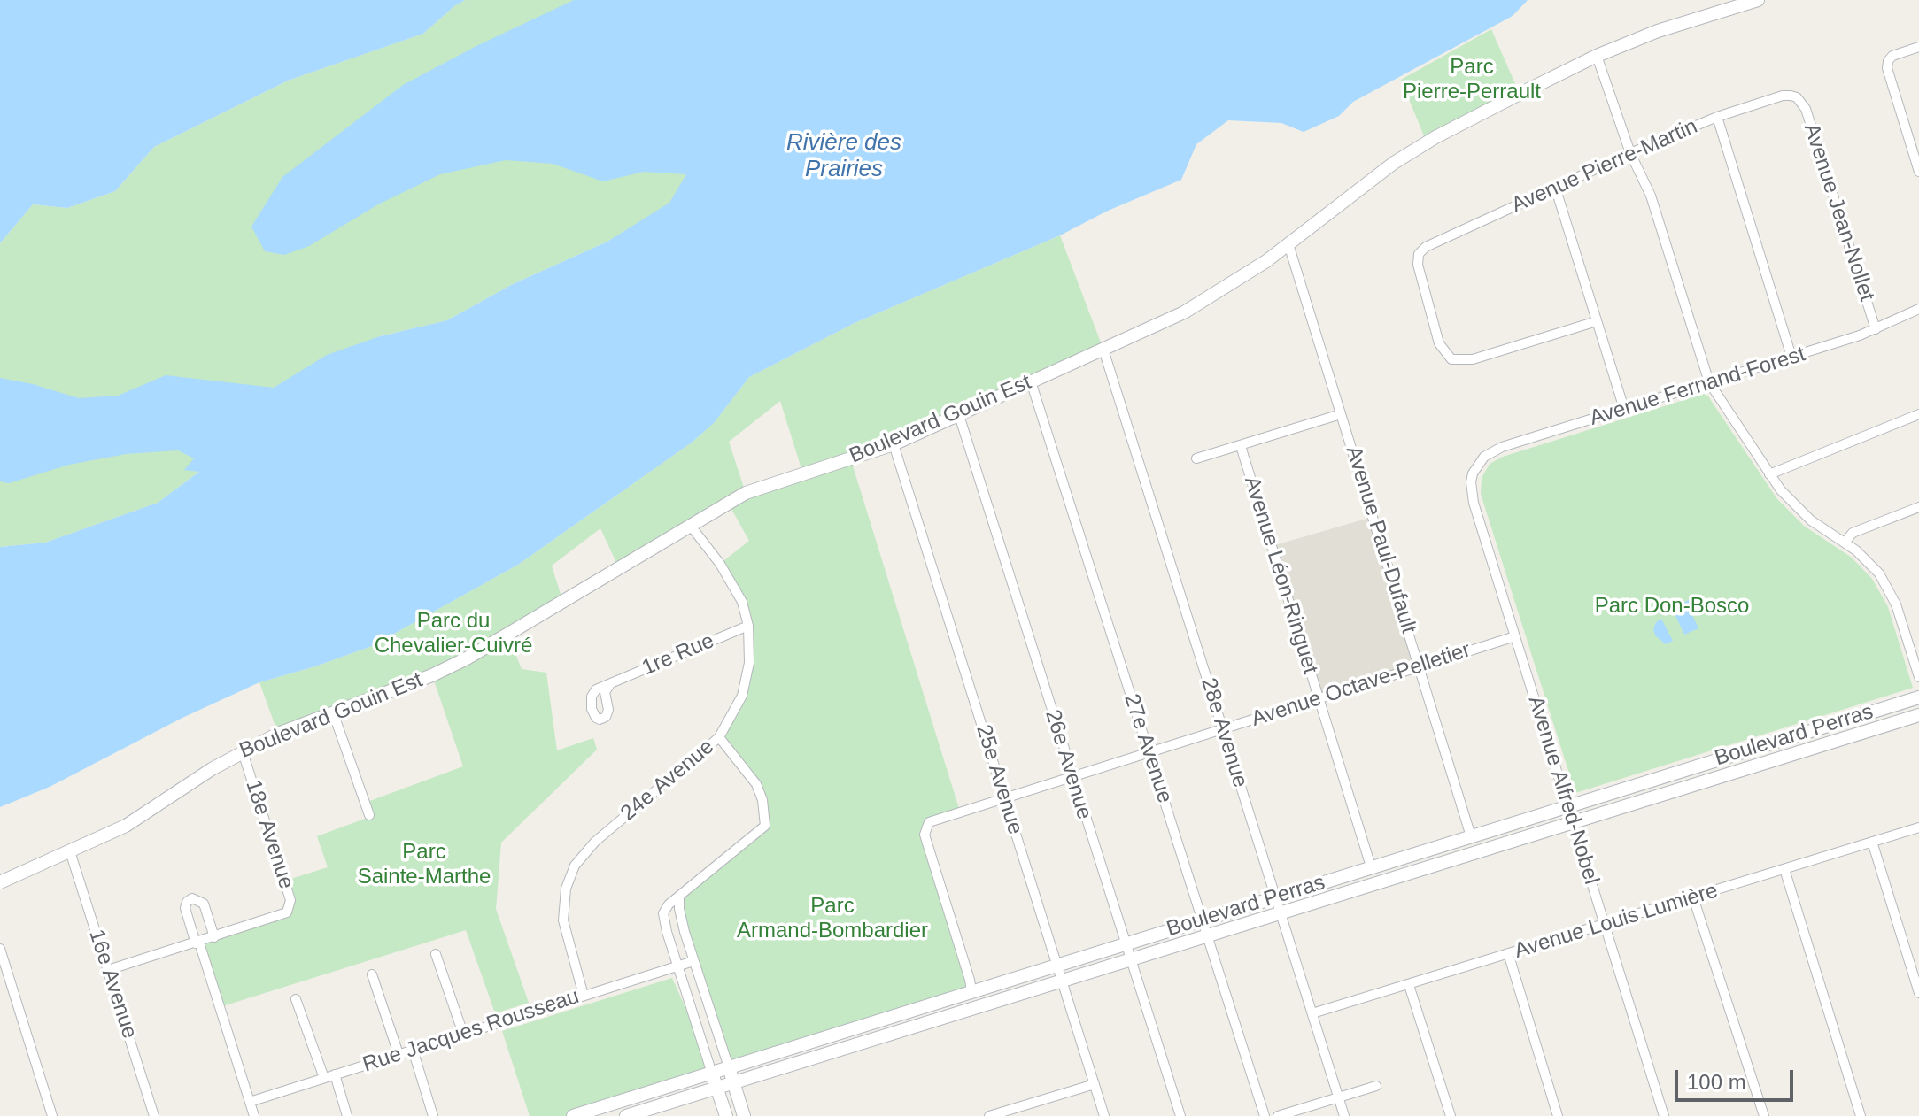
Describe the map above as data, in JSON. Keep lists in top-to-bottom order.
{
  "streets": {
    "main road": ["Boulevard Gouin Est", "Boulevard Perras"],
    "street": [
      "Avenue Pierre-Martin",
      "Avenue Jean-Nollet",
      "Avenue Fernand-Forest",
      "Avenue Paul-Dufault",
      "Avenue Léon-Ringuet",
      "1re Rue",
      "Avenue Octave-Pelletier",
      "28e Avenue",
      "27e Avenue",
      "26e Avenue",
      "25e Avenue",
      "24e Avenue",
      "Avenue Alfred-Nobel",
      "18e Avenue",
      "Avenue Louis Lumière",
      "16e Avenue",
      "Rue Jacques Rousseau"
    ]
  },
  "crossings": [
    ["Avenue Pierre-Martin", "Avenue Jean-Nollet"],
    ["Avenue Jean-Nollet", "Avenue Fernand-Forest"],
    ["Avenue Fernand-Forest", "Avenue Alfred-Nobel"],
    ["Boulevard Gouin Est", "Avenue Paul-Dufault"],
    ["Boulevard Gouin Est", "28e Avenue"],
    ["Boulevard Gouin Est", "27e Avenue"],
    ["Boulevard Gouin Est", "26e Avenue"],
    ["Boulevard Gouin Est", "25e Avenue"],
    ["Boulevard Gouin Est", "24e Avenue"],
    ["Boulevard Gouin Est", "18e Avenue"],
    ["Boulevard Gouin Est", "16e Avenue"],
    ["Avenue Paul-Dufault", "Avenue Octave-Pelletier"],
    ["Avenue Paul-Dufault", "Boulevard Perras"],
    ["Avenue Léon-Ringuet", "Avenue Octave-Pelletier"],
    ["Avenue Léon-Ringuet", "Boulevard Perras"],
    ["1re Rue", "24e Avenue"],
    ["Avenue Octave-Pelletier", "28e Avenue"],
    ["Avenue Octave-Pelletier", "Boulevard Perras"],
    ["Avenue Octave-Pelletier", "27e Avenue"],
    ["Avenue Octave-Pelletier", "26e Avenue"],
    ["Avenue Octave-Pelletier", "25e Avenue"],
    ["Avenue Octave-Pelletier", "Avenue Alfred-Nobel"],
    ["28e Avenue", "Boulevard Perras"],
    ["28e Avenue", "Avenue Louis Lumière"],
    ["Boulevard Perras", "27e Avenue"],
    ["Boulevard Perras", "26e Avenue"],
    ["Boulevard Perras", "25e Avenue"],
    ["Boulevard Perras", "Avenue Alfred-Nobel"],
    ["24e Avenue", "Rue Jacques Rousseau"],
    ["Avenue Alfred-Nobel", "Avenue Louis Lumière"]
  ],
  "water": ["Rivière des Prairies"],
  "parks": [
    "Parc Pierre-Perrault",
    "Parc Don-Bosco",
    "Parc du Chevalier-Cuivré",
    "Parc Sainte-Marthe",
    "Parc Armand-Bombardier"
  ],
  "scale_bar": "100 m"
}
